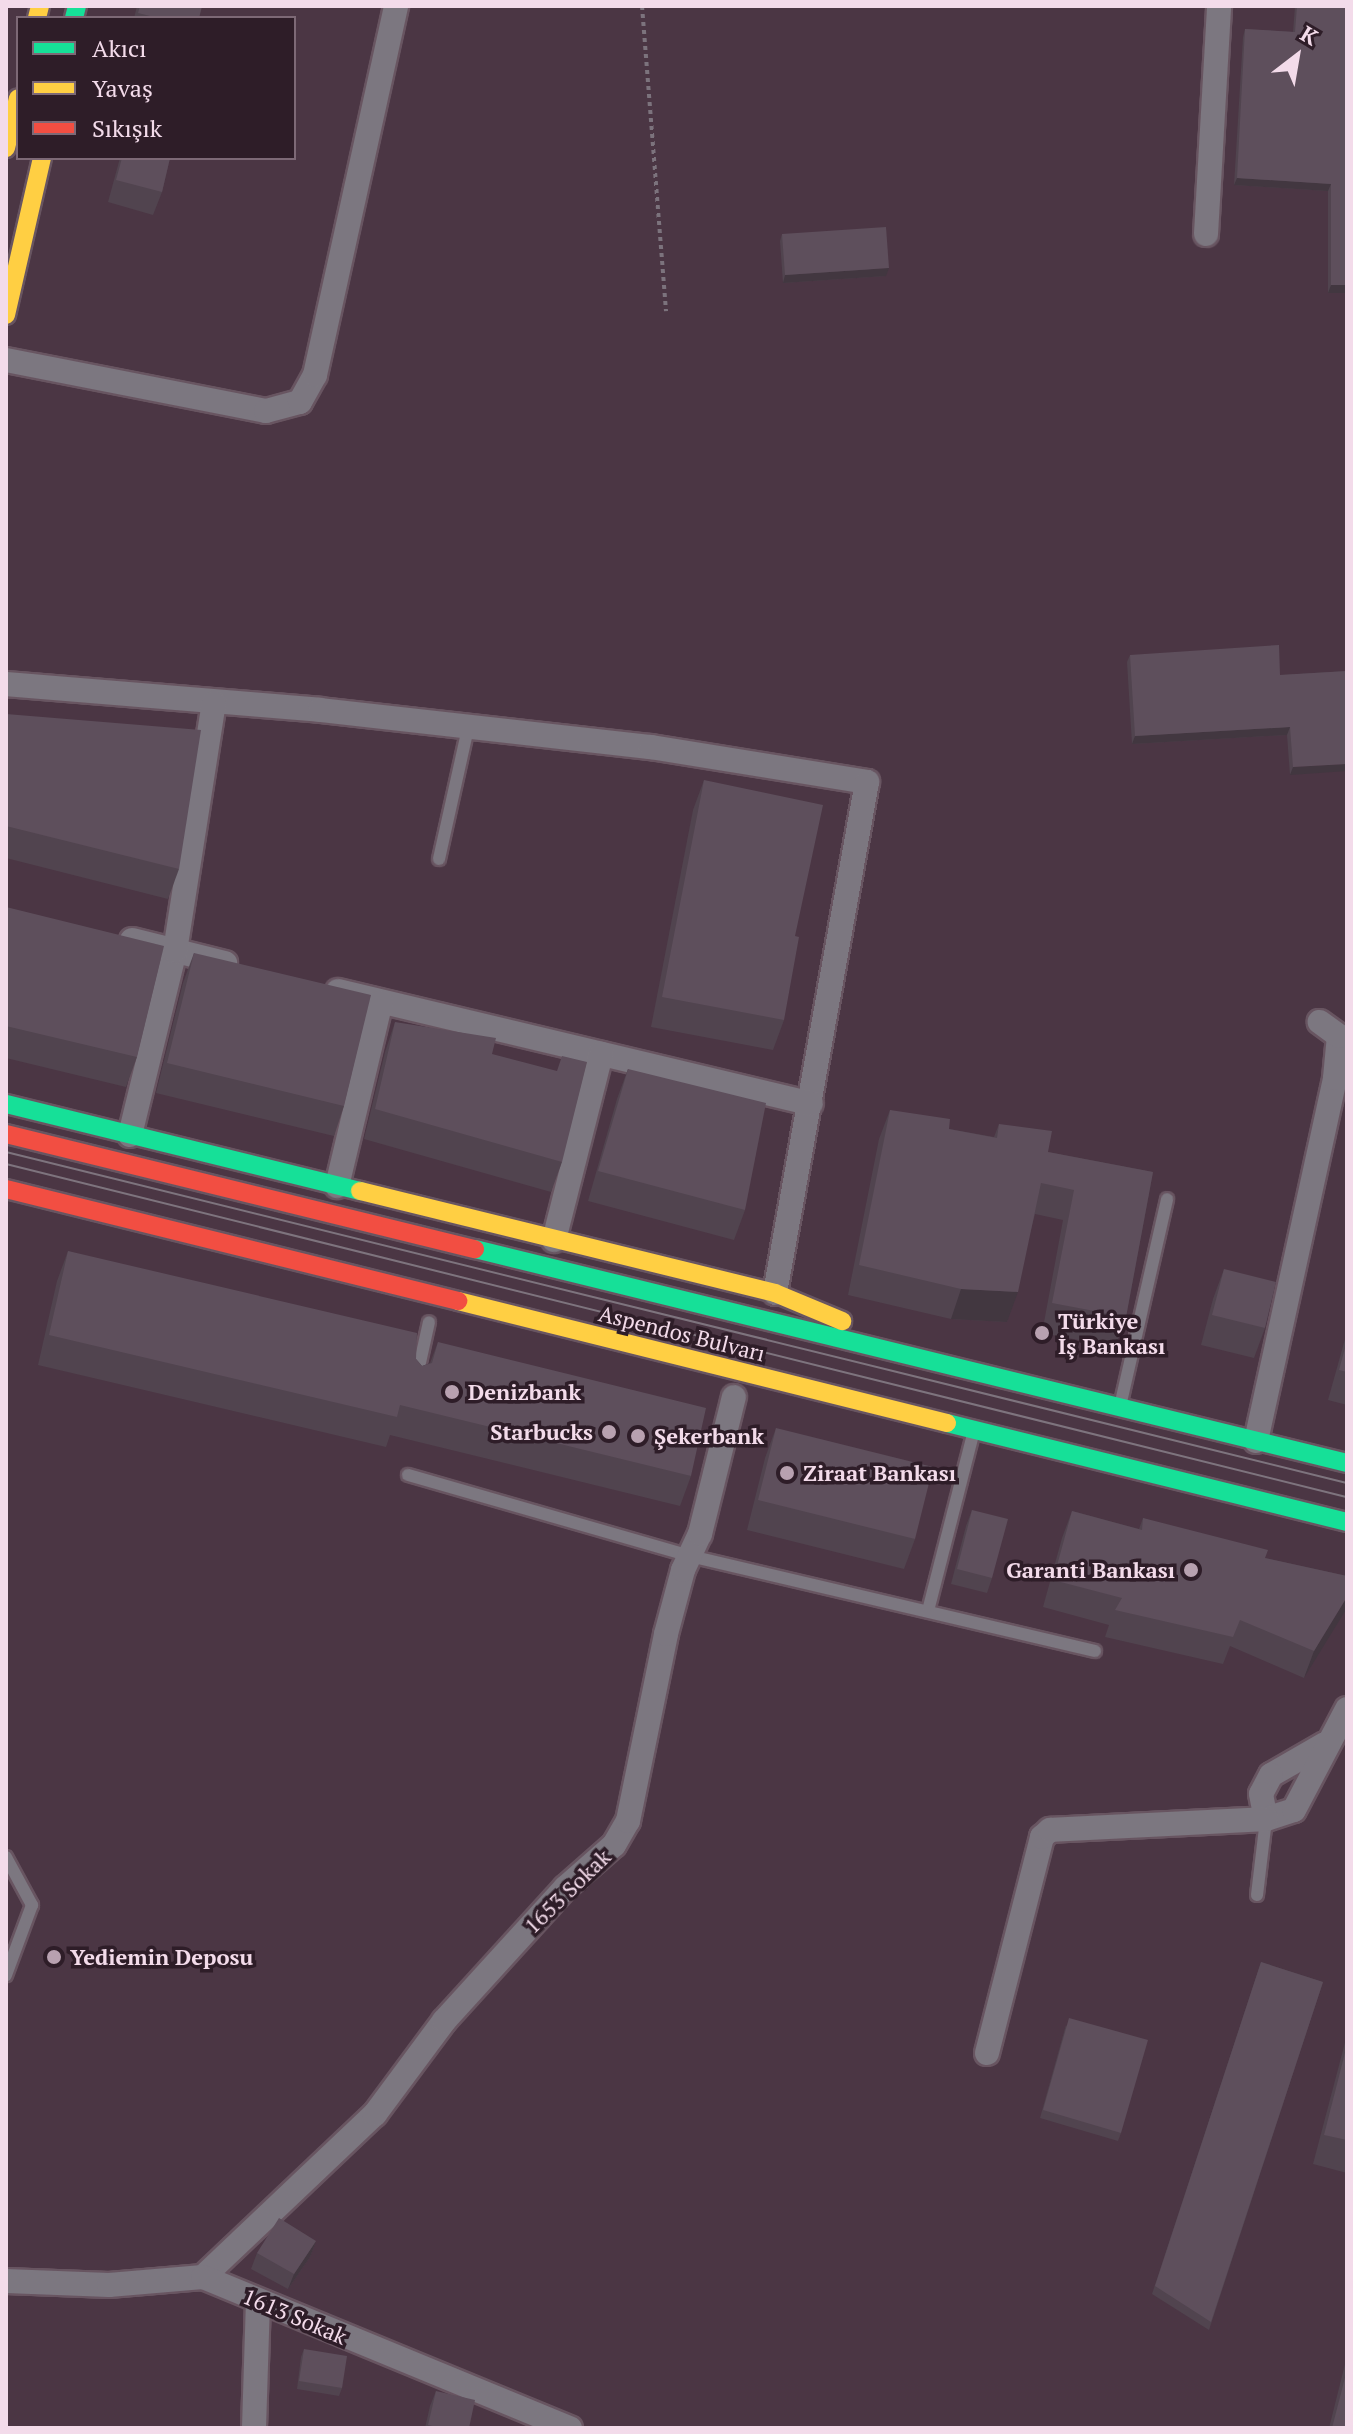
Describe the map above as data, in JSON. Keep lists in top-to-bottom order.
{
  "streets": {
    "main road": ["Aspendos Bulvarı"],
    "street": ["1653 Sokak", "1613 Sokak"]
  },
  "crossings": [
    ["1653 Sokak", "1613 Sokak"]
  ],
  "places": [
    "Türkiye İş Bankası",
    "Denizbank",
    "Starbucks",
    "Şekerbank",
    "Ziraat Bankası",
    "Garanti Bankası",
    "Yediemin Deposu"
  ],
  "legend": ["Akıcı", "Yavaş", "Sıkışık"],
  "north": "top right"
}
